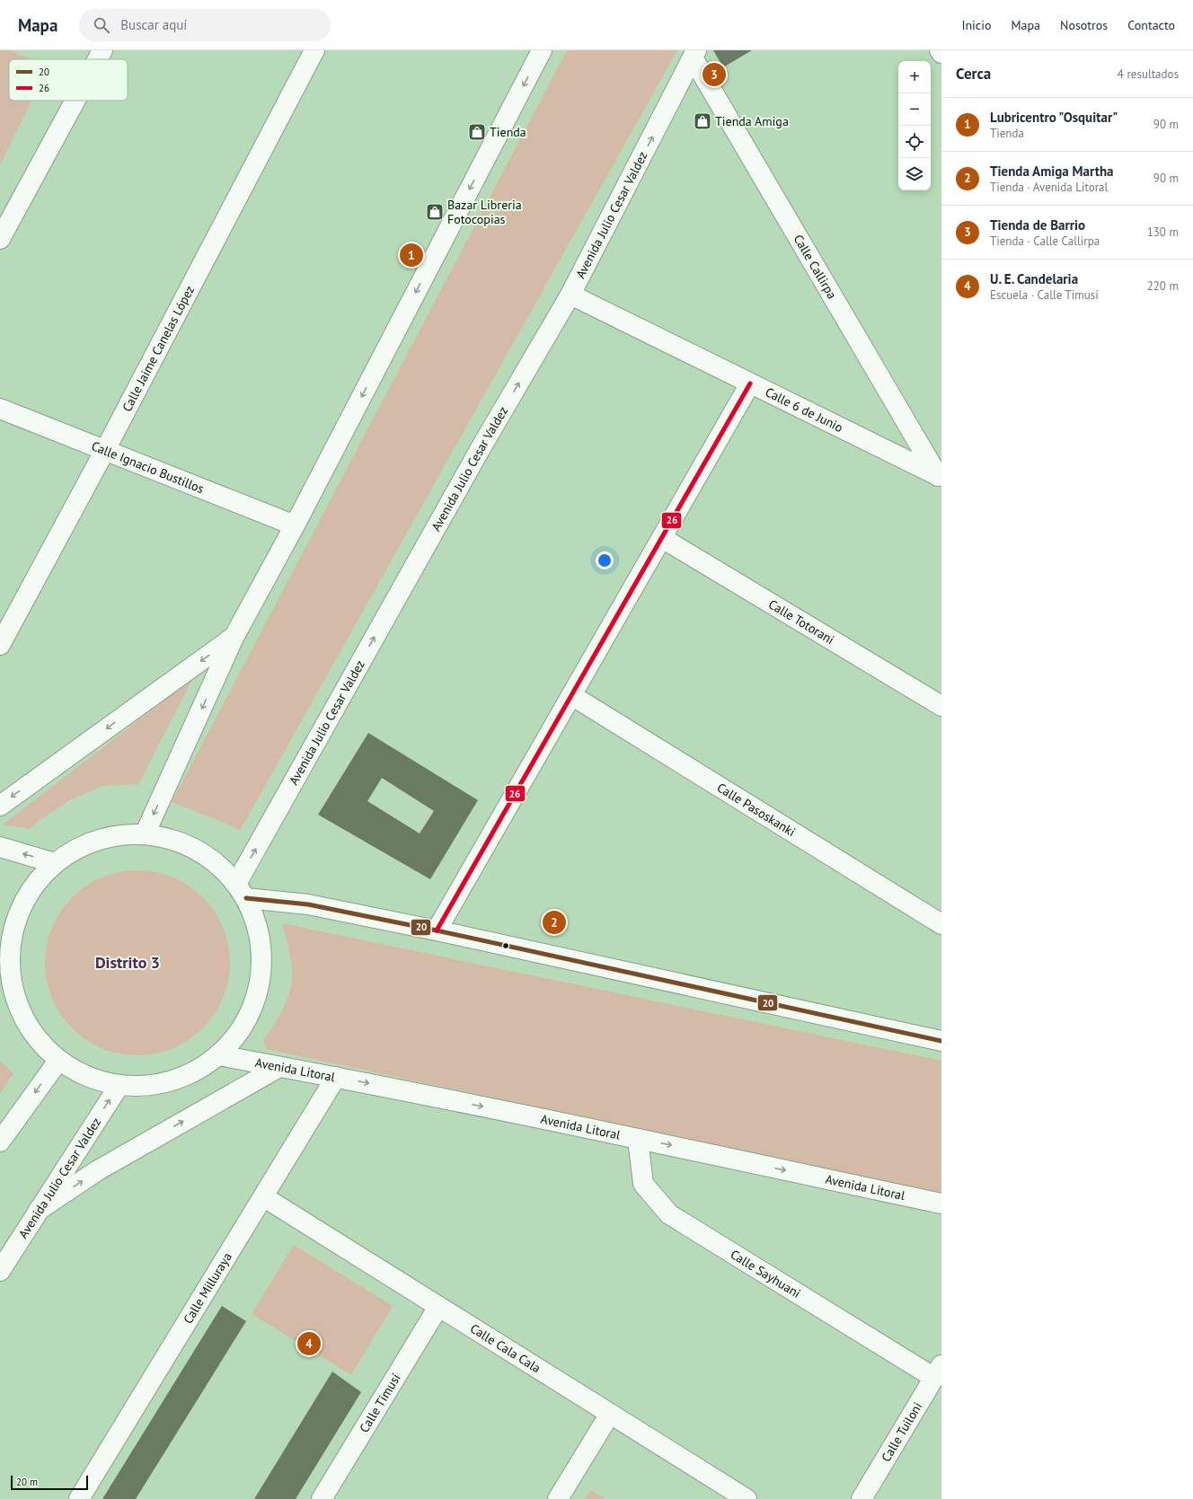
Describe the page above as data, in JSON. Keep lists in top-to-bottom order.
{
  "streets": {
    "street": [
      "Avenida Julio Cesar Valdez",
      "Calle Callirpa",
      "Calle Jaime Canelas López",
      "Calle 6 de Junio",
      "Calle Ignacio Bustillos",
      "Calle Totorani",
      "Calle Pasoskanki",
      "Avenida Litoral",
      "Calle Sayhuani",
      "Calle Milluraya",
      "Calle Cala Cala",
      "Calle Timusí",
      "Calle Tuiloni"
    ]
  },
  "crossings": [
    ["Avenida Julio Cesar Valdez", "Calle Callirpa"],
    ["Avenida Julio Cesar Valdez", "Calle 6 de Junio"],
    ["Calle Callirpa", "Calle 6 de Junio"],
    ["Calle Jaime Canelas López", "Calle Ignacio Bustillos"],
    ["Avenida Litoral", "Calle Sayhuani"],
    ["Avenida Litoral", "Calle Milluraya"],
    ["Calle Sayhuani", "Calle Tuiloni"],
    ["Calle Milluraya", "Calle Cala Cala"],
    ["Calle Cala Cala", "Calle Timusí"]
  ],
  "districts": ["Distrito 3"],
  "places": {
    "shop": ["Tienda Amiga", "Tienda", "Bazar Libreria Fotocopias"]
  },
  "lines": ["transit line 26", "transit line 20"],
  "legend": ["20", "26"],
  "scale_bar": "20 m",
  "page": {
    "header": "Mapa",
    "search": "Buscar aquí",
    "nav": [
      "Inicio",
      "Mapa",
      "Nosotros",
      "Contacto"
    ],
    "heading": ["Cerca", "4 resultados"],
    "map_buttons": ["+", "−"],
    "pins": [
      "3",
      "1",
      "2",
      "4"
    ],
    "list": [
      {
        "mark": "1",
        "name": "Lubricentro \"Osquitar\"",
        "note": "Tienda",
        "value": "90 m"
      },
      {
        "mark": "2",
        "name": "Tienda Amiga Martha",
        "note": "Tienda · Avenida Litoral",
        "value": "90 m"
      },
      {
        "mark": "3",
        "name": "Tienda de Barrio",
        "note": "Tienda · Calle Callirpa",
        "value": "130 m"
      },
      {
        "mark": "4",
        "name": "U. E. Candelaria",
        "note": "Escuela · Calle Timusí",
        "value": "220 m"
      }
    ],
    "scale": "20 m"
  }
}
